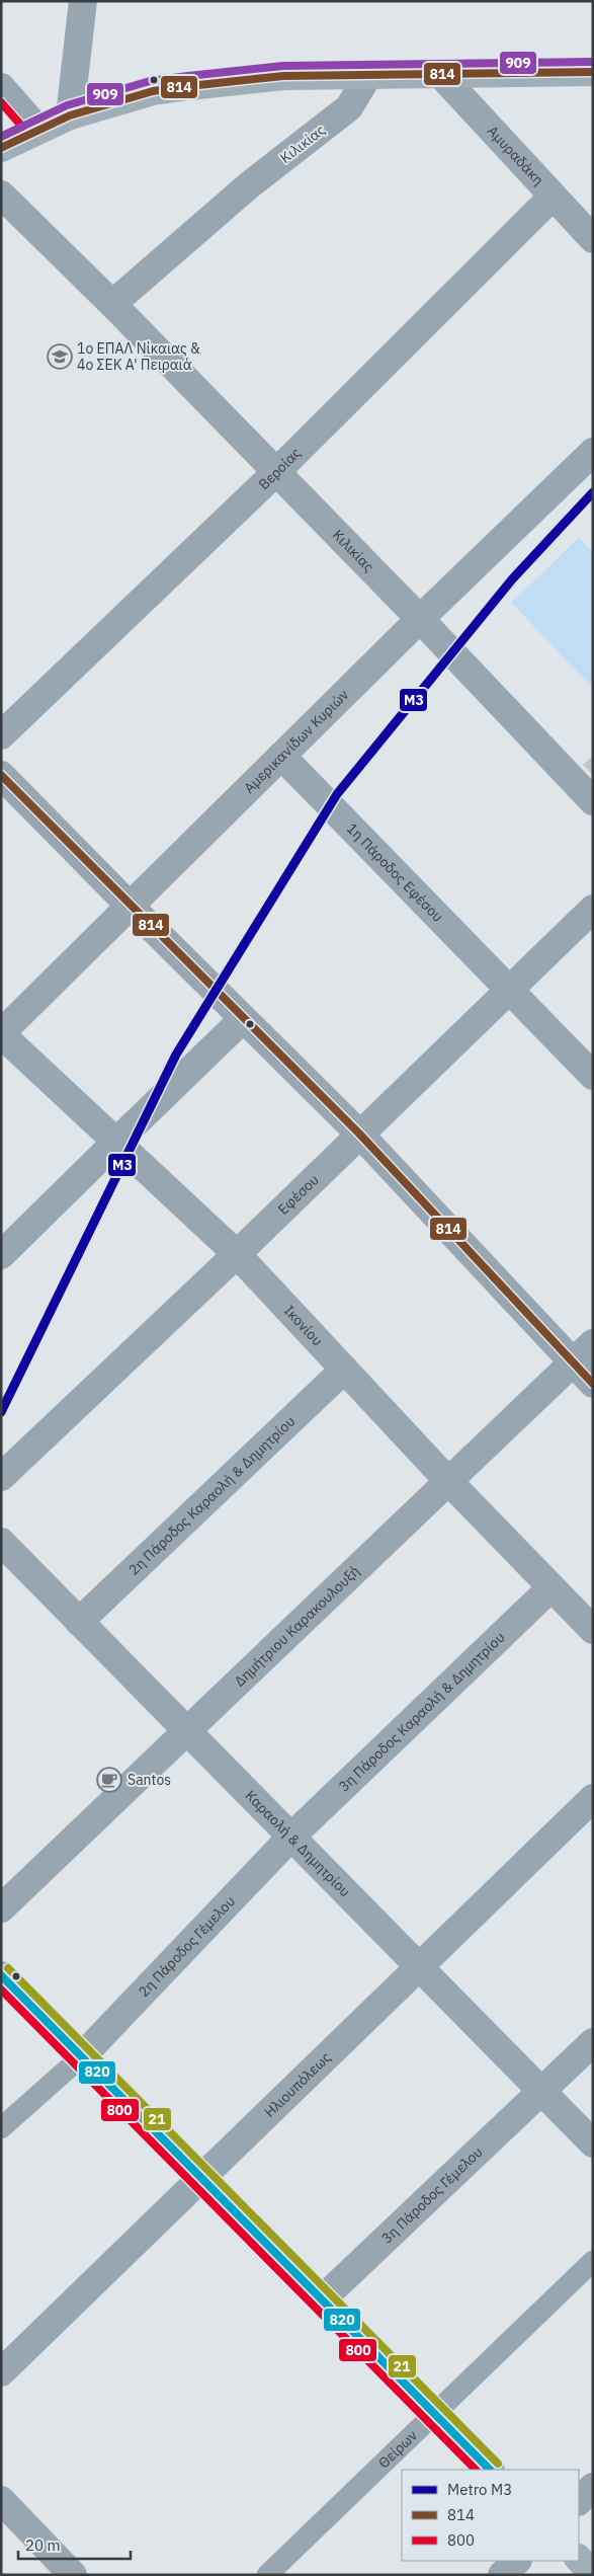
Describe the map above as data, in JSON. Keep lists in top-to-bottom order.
{
  "streets": {
    "street": [
      "Κιλικίας",
      "Αμυραδάκη",
      "Βεροίας",
      "Αμερικανίδων Κυριών",
      "1η Πάροδος Εφέσου",
      "Εφέσου",
      "Ικονίου",
      "2η Πάροδος Καραολή & Δημητρίου",
      "Δημήτριου Καρακουλουξή",
      "3η Πάροδος Καραολή & Δημητρίου",
      "Καραολή & Δημητρίου",
      "2η Πάροδος Γέμελου",
      "Ηλιουπόλεως",
      "3η Πάροδος Γέμελου"
    ],
    "lane": ["Θείρων"]
  },
  "crossings": [
    ["Κιλικίας", "Βεροίας"],
    ["Κιλικίας", "Αμερικανίδων Κυριών"],
    ["Αμυραδάκη", "Βεροίας"],
    ["Αμερικανίδων Κυριών", "1η Πάροδος Εφέσου"],
    ["Αμερικανίδων Κυριών", "Ικονίου"],
    ["1η Πάροδος Εφέσου", "Εφέσου"],
    ["Εφέσου", "Ικονίου"],
    ["Ικονίου", "2η Πάροδος Καραολή & Δημητρίου"],
    ["Ικονίου", "Δημήτριου Καρακουλουξή"],
    ["Ικονίου", "3η Πάροδος Καραολή & Δημητρίου"],
    ["2η Πάροδος Καραολή & Δημητρίου", "Καραολή & Δημητρίου"],
    ["Δημήτριου Καρακουλουξή", "Καραολή & Δημητρίου"],
    ["3η Πάροδος Καραολή & Δημητρίου", "Καραολή & Δημητρίου"],
    ["3η Πάροδος Καραολή & Δημητρίου", "2η Πάροδος Γέμελου"],
    ["Καραολή & Δημητρίου", "2η Πάροδος Γέμελου"],
    ["Καραολή & Δημητρίου", "Ηλιουπόλεως"],
    ["Καραολή & Δημητρίου", "3η Πάροδος Γέμελου"]
  ],
  "places": {
    "school or university": ["1ο ΕΠΑΛ Νίκαιας & 4ο ΣΕΚ Α' Πειραιά"],
    "cafe": ["Santos"]
  },
  "lines": [
    "transit line 909",
    "transit line 814",
    "transit line 800",
    "metro line Μ3",
    "transit line 21",
    "transit line 820"
  ],
  "legend": ["Metro Μ3", "814", "800"],
  "scale_bar": "20 m"
}
